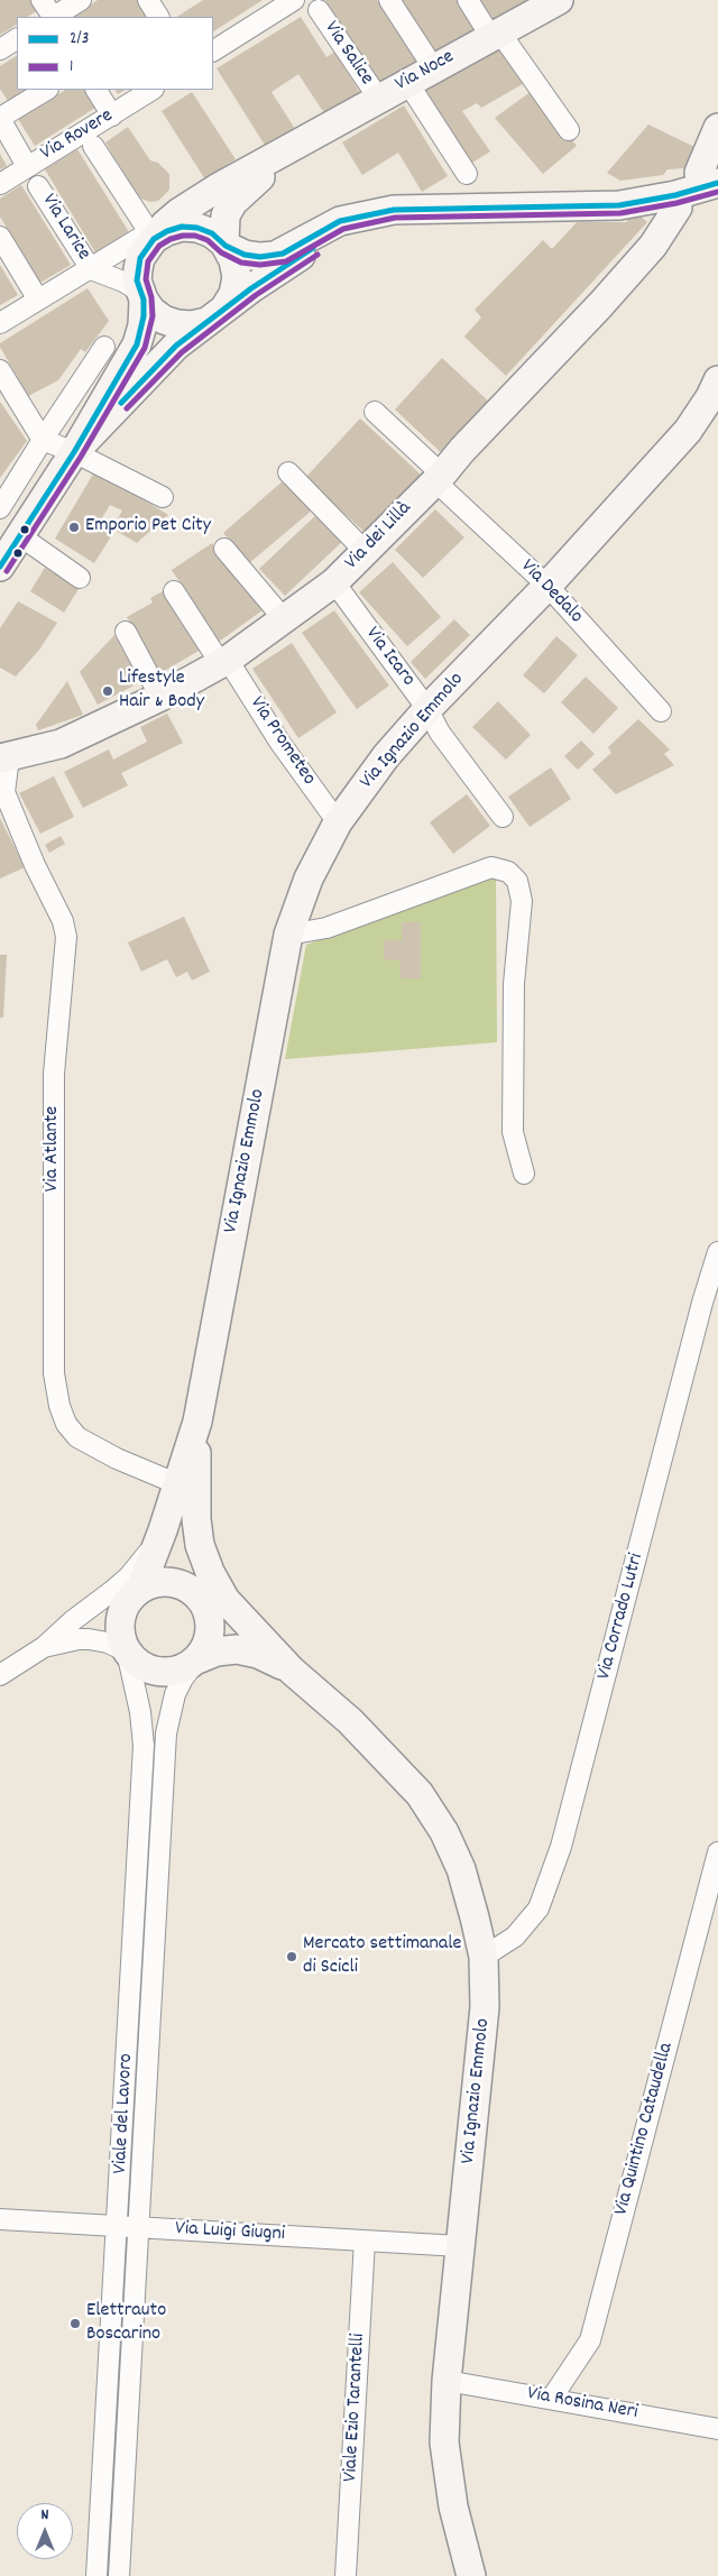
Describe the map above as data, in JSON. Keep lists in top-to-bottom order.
{
  "streets": {
    "street": [
      "Via Salice",
      "Via Noce",
      "Via Rovere",
      "Via Larice",
      "Via dei Lillà",
      "Via Dedalo",
      "Via Icaro",
      "Via Ignazio Emmolo",
      "Via Prometeo",
      "Via Atlante",
      "Via Corrado Lutri",
      "Viale del Lavoro",
      "Via Quintino Cataudella",
      "Via Luigi Giugni",
      "Via Rosina Neri",
      "Viale Ezio Tarantelli"
    ]
  },
  "crossings": [
    ["Via Salice", "Via Noce"],
    ["Via dei Lillà", "Via Dedalo"],
    ["Via dei Lillà", "Via Icaro"],
    ["Via dei Lillà", "Via Prometeo"],
    ["Via dei Lillà", "Via Atlante"],
    ["Via Dedalo", "Via Ignazio Emmolo"],
    ["Via Icaro", "Via Ignazio Emmolo"],
    ["Via Ignazio Emmolo", "Via Prometeo"],
    ["Via Ignazio Emmolo", "Via Corrado Lutri"],
    ["Via Ignazio Emmolo", "Via Luigi Giugni"],
    ["Via Ignazio Emmolo", "Via Rosina Neri"],
    ["Viale del Lavoro", "Via Luigi Giugni"],
    ["Via Quintino Cataudella", "Via Rosina Neri"],
    ["Via Luigi Giugni", "Viale Ezio Tarantelli"]
  ],
  "places": [
    "Emporio Pet City",
    "Lifestyle Hair & Body",
    "Mercato settimanale di Scicli",
    "Elettrauto Boscarino"
  ],
  "lines": ["transit line 2/3", "transit line 1"],
  "legend": ["2/3", "1"],
  "north": "top"
}
